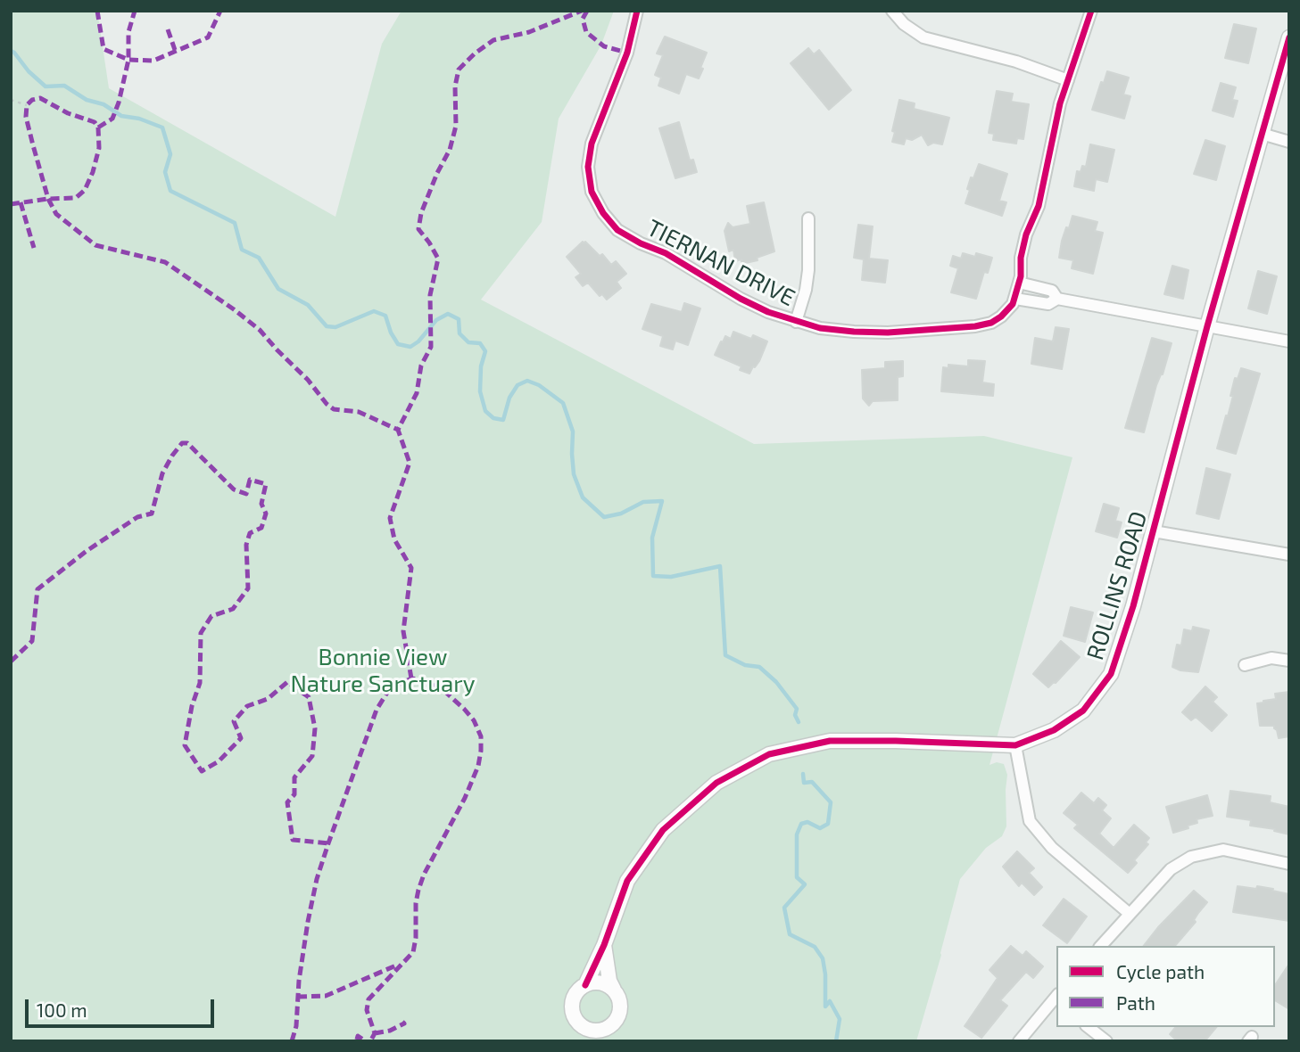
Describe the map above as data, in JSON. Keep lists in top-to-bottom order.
{
  "streets": {
    "street": ["TIERNAN DRIVE", "ROLLINS ROAD"]
  },
  "parks": ["Bonnie View Nature Sanctuary"],
  "legend": ["Cycle path", "Path"],
  "scale_bar": "100 m"
}
